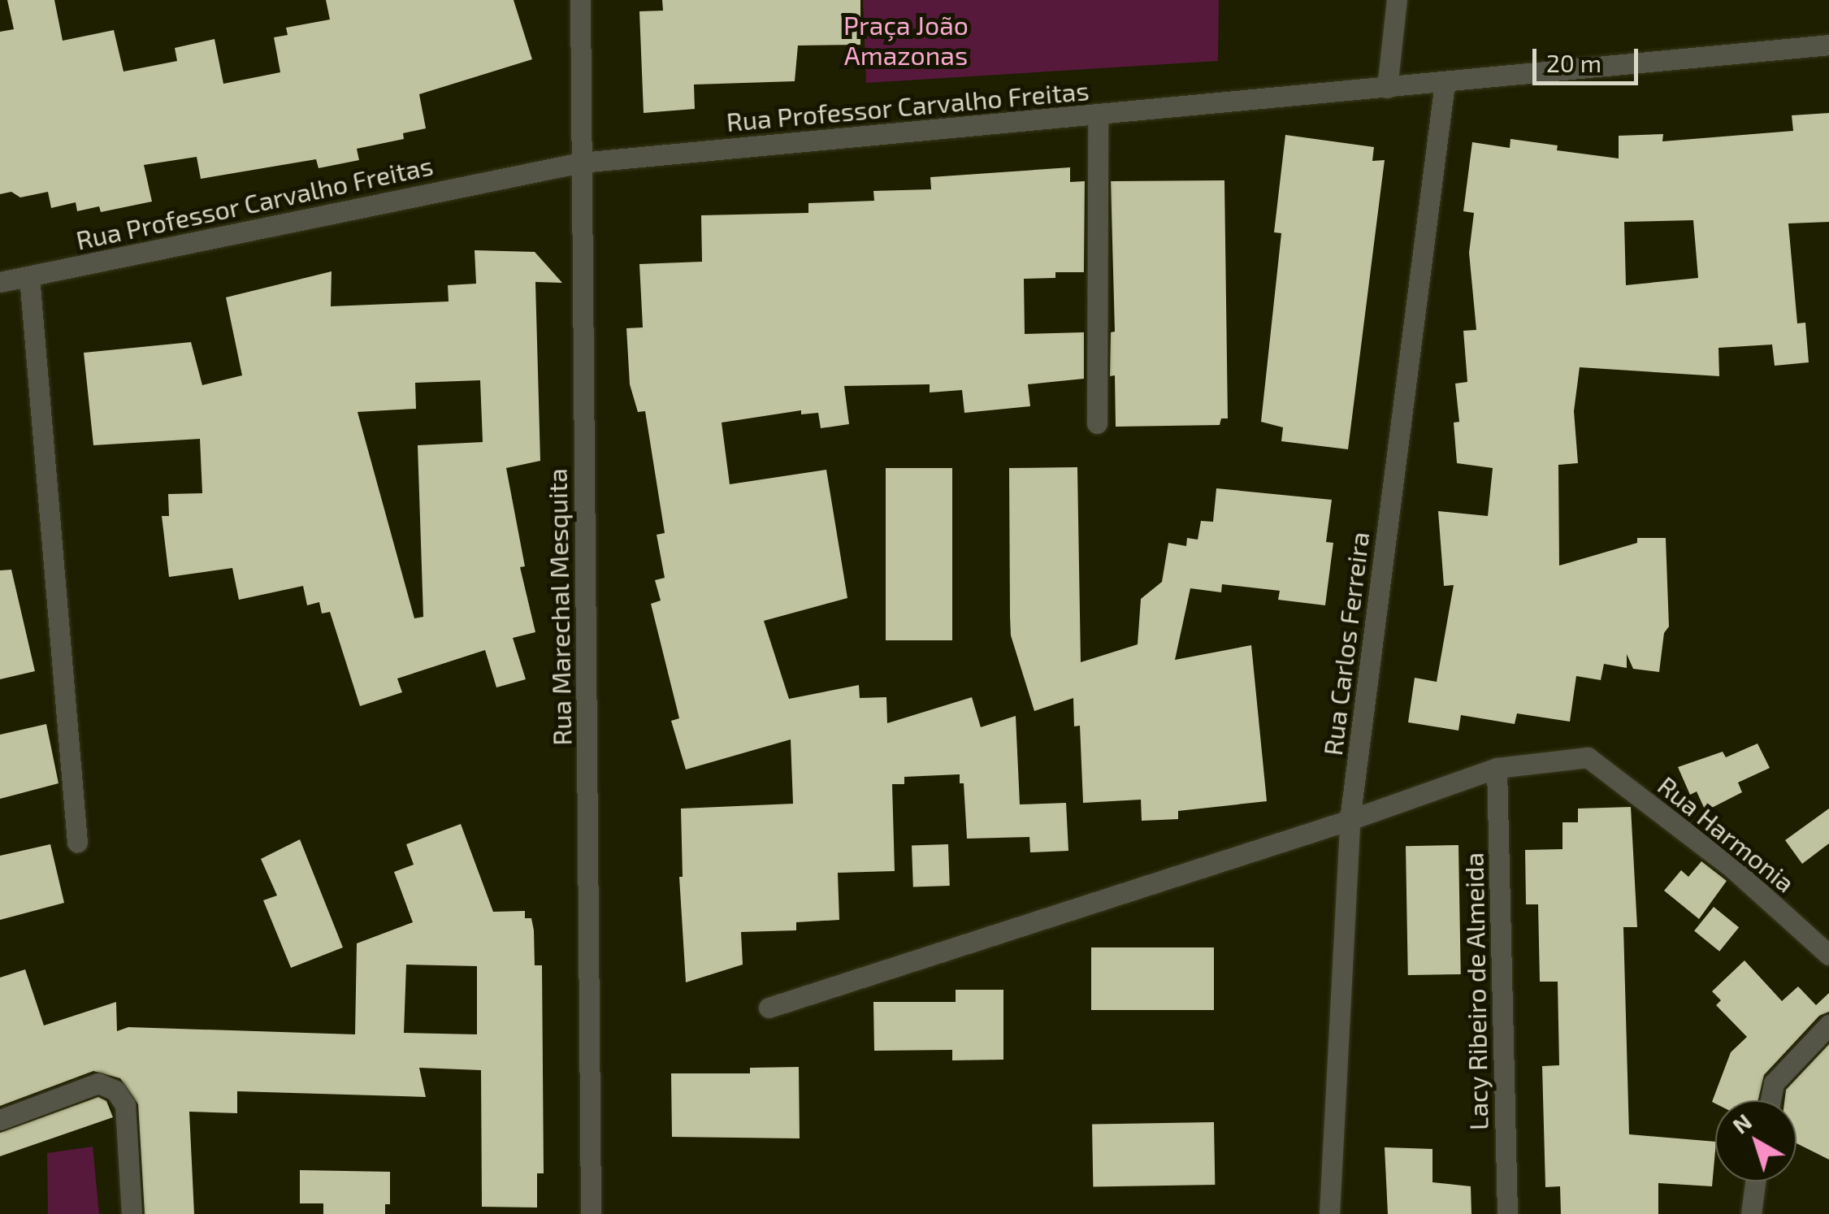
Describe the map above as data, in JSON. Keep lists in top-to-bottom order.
{
  "streets": {
    "street": [
      "Rua Professor Carvalho Freitas",
      "Rua Marechal Mesquita",
      "Rua Carlos Ferreira",
      "Rua Harmonia",
      "Lacy Ribeiro de Almeida"
    ]
  },
  "crossings": [
    ["Rua Professor Carvalho Freitas", "Rua Marechal Mesquita"],
    ["Rua Professor Carvalho Freitas", "Rua Carlos Ferreira"],
    ["Rua Harmonia", "Lacy Ribeiro de Almeida"]
  ],
  "parks": ["Praça João Amazonas"],
  "scale_bar": "20 m",
  "north": "top left"
}
